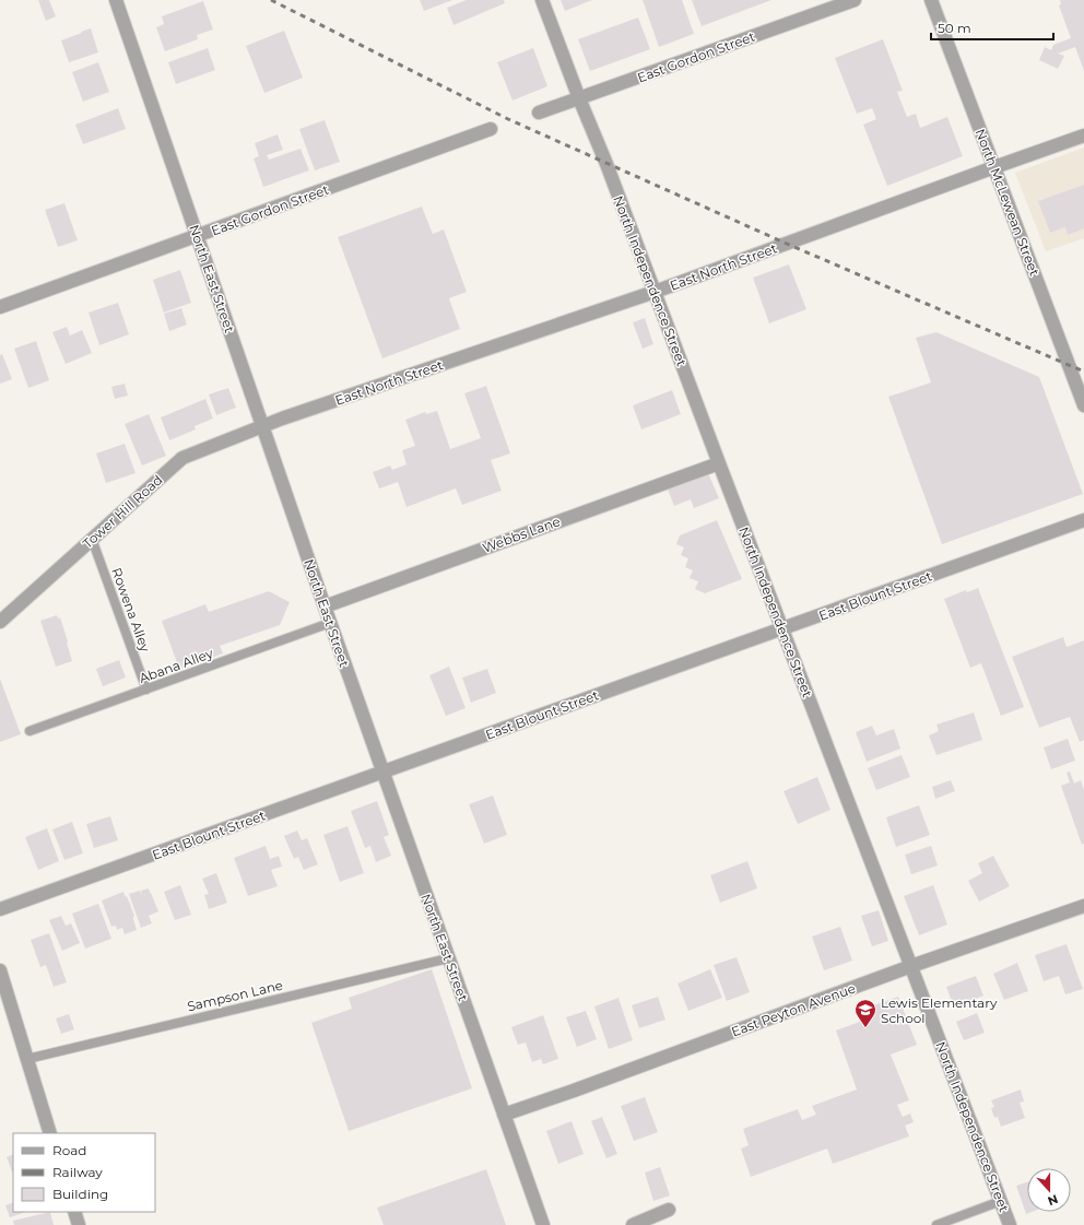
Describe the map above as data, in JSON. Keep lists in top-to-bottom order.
{
  "streets": {
    "street": [
      "East Gordon Street",
      "North McLewean Street",
      "East North Street",
      "North East Street",
      "North Independence Street",
      "Tower Hill Road",
      "Webbs Lane",
      "East Blount Street",
      "East Peyton Avenue"
    ],
    "lane": ["Rowena Alley", "Abana Alley", "Sampson Lane"]
  },
  "crossings": [
    ["East Gordon Street", "North East Street"],
    ["East Gordon Street", "North Independence Street"],
    ["North McLewean Street", "East North Street"],
    ["East North Street", "North East Street"],
    ["East North Street", "North Independence Street"],
    ["East North Street", "Tower Hill Road"],
    ["North East Street", "Tower Hill Road"],
    ["North East Street", "Webbs Lane"],
    ["North East Street", "East Blount Street"],
    ["North East Street", "Abana Alley"],
    ["North East Street", "Sampson Lane"],
    ["North East Street", "East Peyton Avenue"],
    ["North Independence Street", "Webbs Lane"],
    ["North Independence Street", "East Blount Street"],
    ["North Independence Street", "East Peyton Avenue"],
    ["Tower Hill Road", "Rowena Alley"],
    ["Rowena Alley", "Abana Alley"]
  ],
  "places": {
    "school or university": ["Lewis Elementary School"]
  },
  "legend": ["Road", "Railway", "Building"],
  "scale_bar": "50 m",
  "north": "bottom"
}
